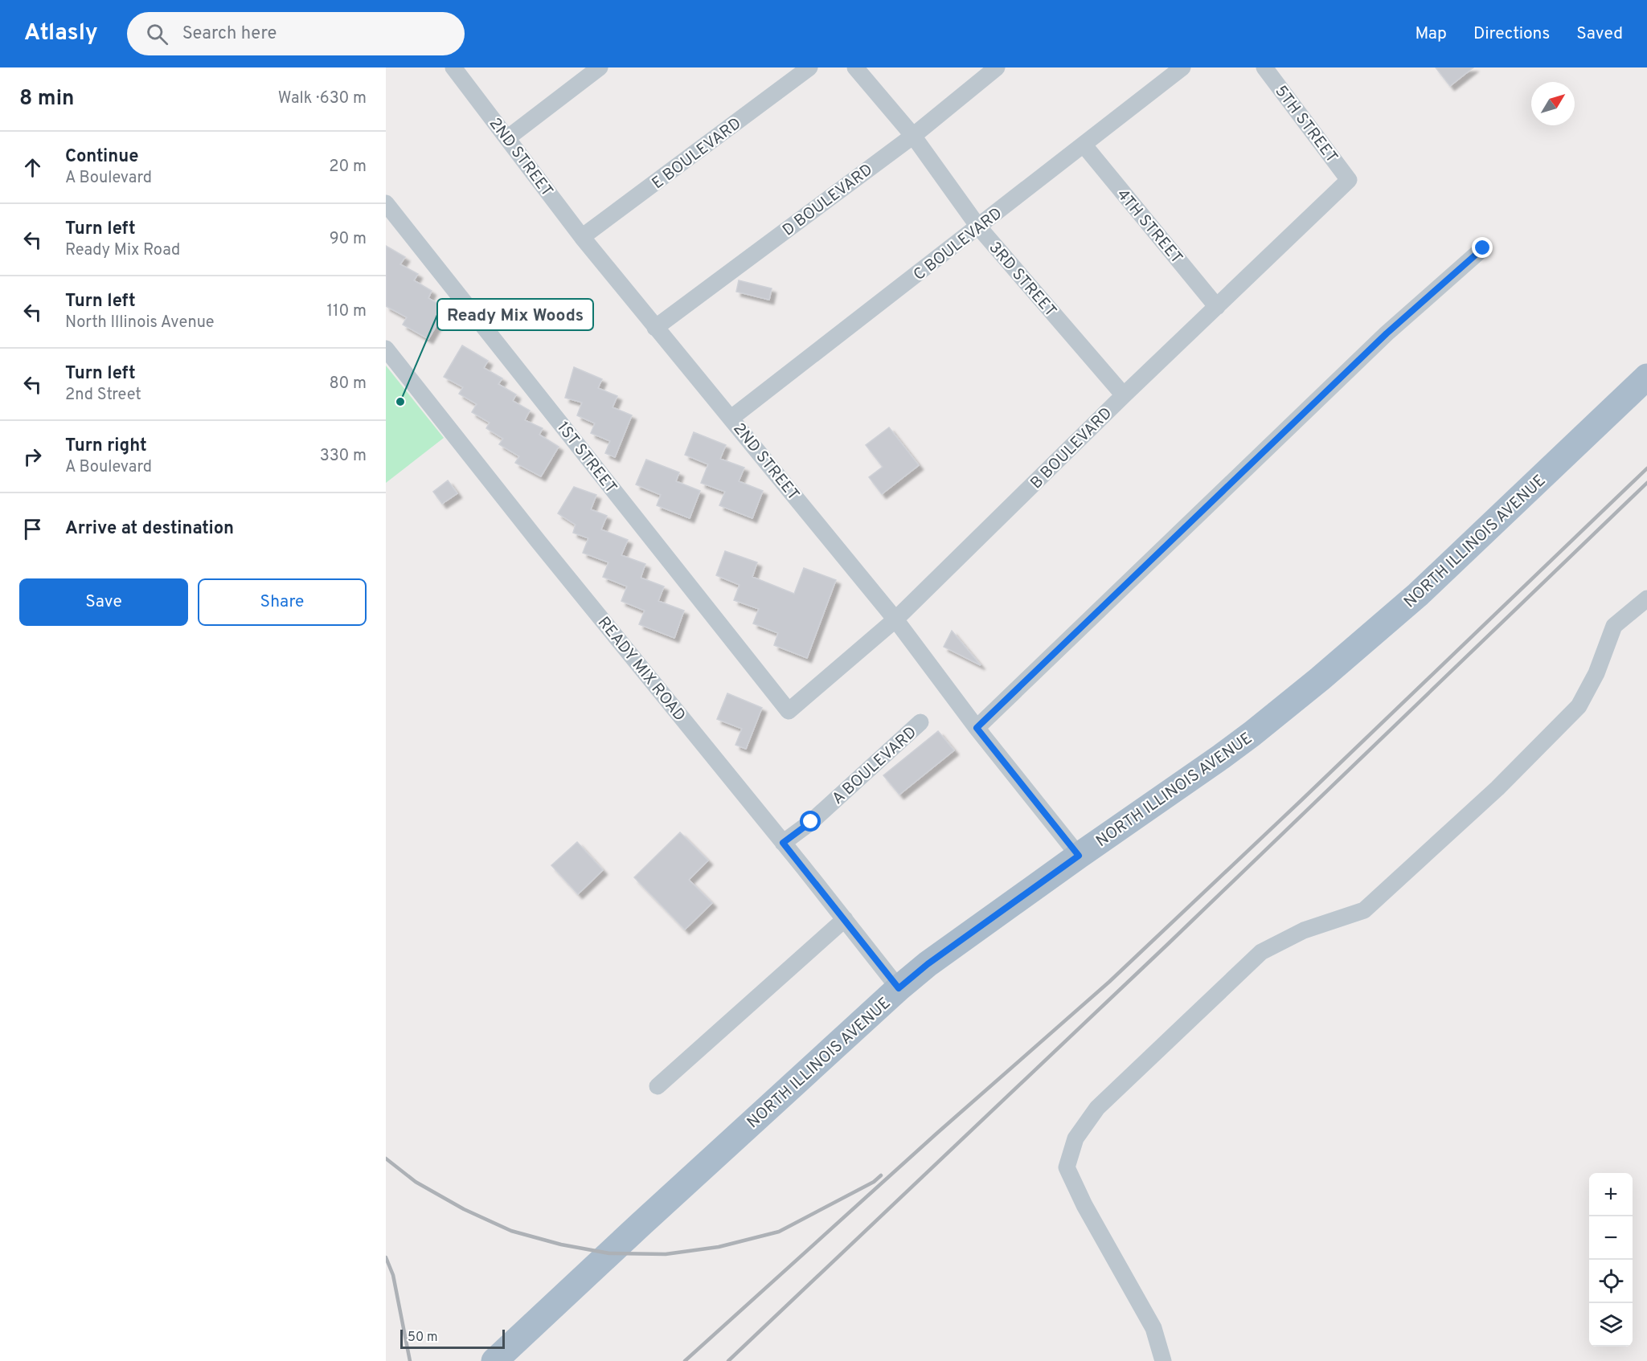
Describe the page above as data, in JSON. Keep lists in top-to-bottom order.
{
  "streets": {
    "main road": ["NORTH ILLINOIS AVENUE"],
    "street": [
      "5TH STREET",
      "E BOULEVARD",
      "2ND STREET",
      "D BOULEVARD",
      "4TH STREET",
      "C BOULEVARD",
      "3RD STREET",
      "B BOULEVARD",
      "1ST STREET",
      "READY MIX ROAD",
      "A BOULEVARD"
    ]
  },
  "crossings": [
    ["5TH STREET", "B BOULEVARD"],
    ["E BOULEVARD", "2ND STREET"],
    ["2ND STREET", "D BOULEVARD"],
    ["2ND STREET", "C BOULEVARD"],
    ["2ND STREET", "B BOULEVARD"],
    ["2ND STREET", "NORTH ILLINOIS AVENUE"],
    ["D BOULEVARD", "3RD STREET"],
    ["4TH STREET", "C BOULEVARD"],
    ["4TH STREET", "B BOULEVARD"],
    ["C BOULEVARD", "3RD STREET"],
    ["3RD STREET", "B BOULEVARD"],
    ["B BOULEVARD", "1ST STREET"],
    ["NORTH ILLINOIS AVENUE", "READY MIX ROAD"],
    ["READY MIX ROAD", "A BOULEVARD"]
  ],
  "places": ["Ready Mix Woods"],
  "scale_bar": "50 m",
  "north": "top right",
  "page": {
    "header": "Atlasly",
    "search": "Search here",
    "nav": ["Map", "Directions", "Saved"],
    "heading": ["8 min", "Walk · 630 m"],
    "list": [
      ["Continue", "A Boulevard", "20 m"],
      ["Turn left", "Ready Mix Road", "90 m"],
      ["Turn left", "North Illinois Avenue", "110 m"],
      ["Turn left", "2nd Street", "80 m"],
      ["Turn right", "A Boulevard", "330 m"],
      "Arrive at destination"
    ],
    "buttons": ["Save", "Share"],
    "map_buttons": ["+", "−"],
    "scale": "50 m"
  }
}
